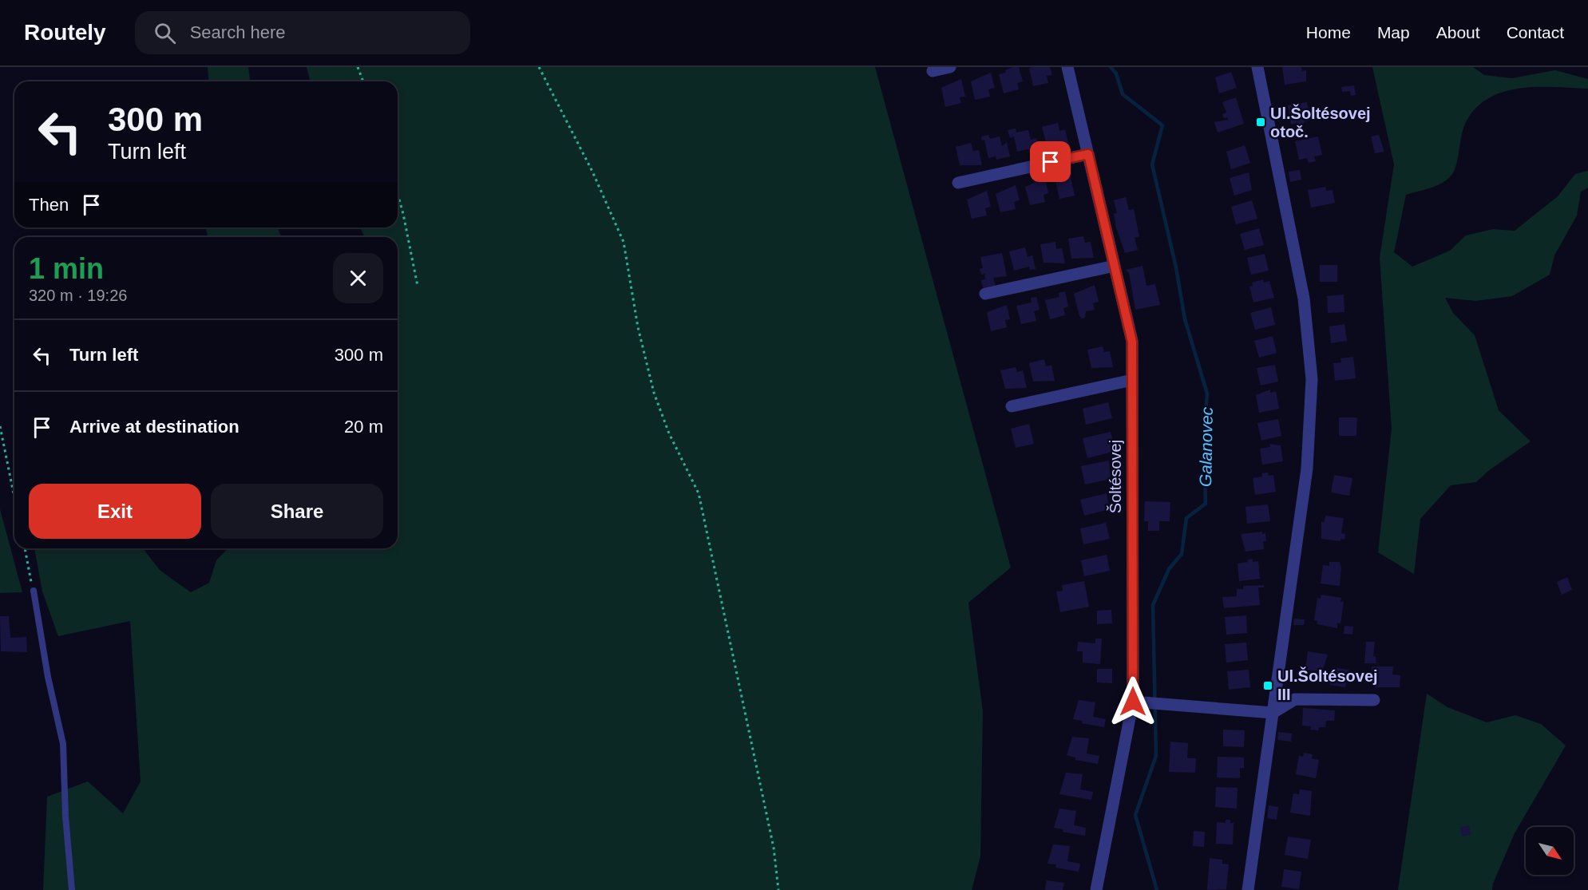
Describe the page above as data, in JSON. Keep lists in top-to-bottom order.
{
  "streets": {
    "street": ["Šoltésovej"]
  },
  "water": ["Galanovec"],
  "places": {
    "transit": ["Ul.Šoltésovej otoč.", "Ul.Šoltésovej III"]
  },
  "north": "bottom right",
  "page": {
    "header": "Routely",
    "search": "Search here",
    "nav": [
      "Home",
      "Map",
      "About",
      "Contact"
    ],
    "turn": ["300 m", "Turn left"],
    "then": "Then",
    "heading": ["1 min", "320 m · 19:26"],
    "list": [
      {
        "name": "Turn left",
        "value": "300 m"
      },
      {
        "name": "Arrive at destination",
        "value": "20 m"
      }
    ],
    "buttons": ["Exit", "Share"]
  }
}
